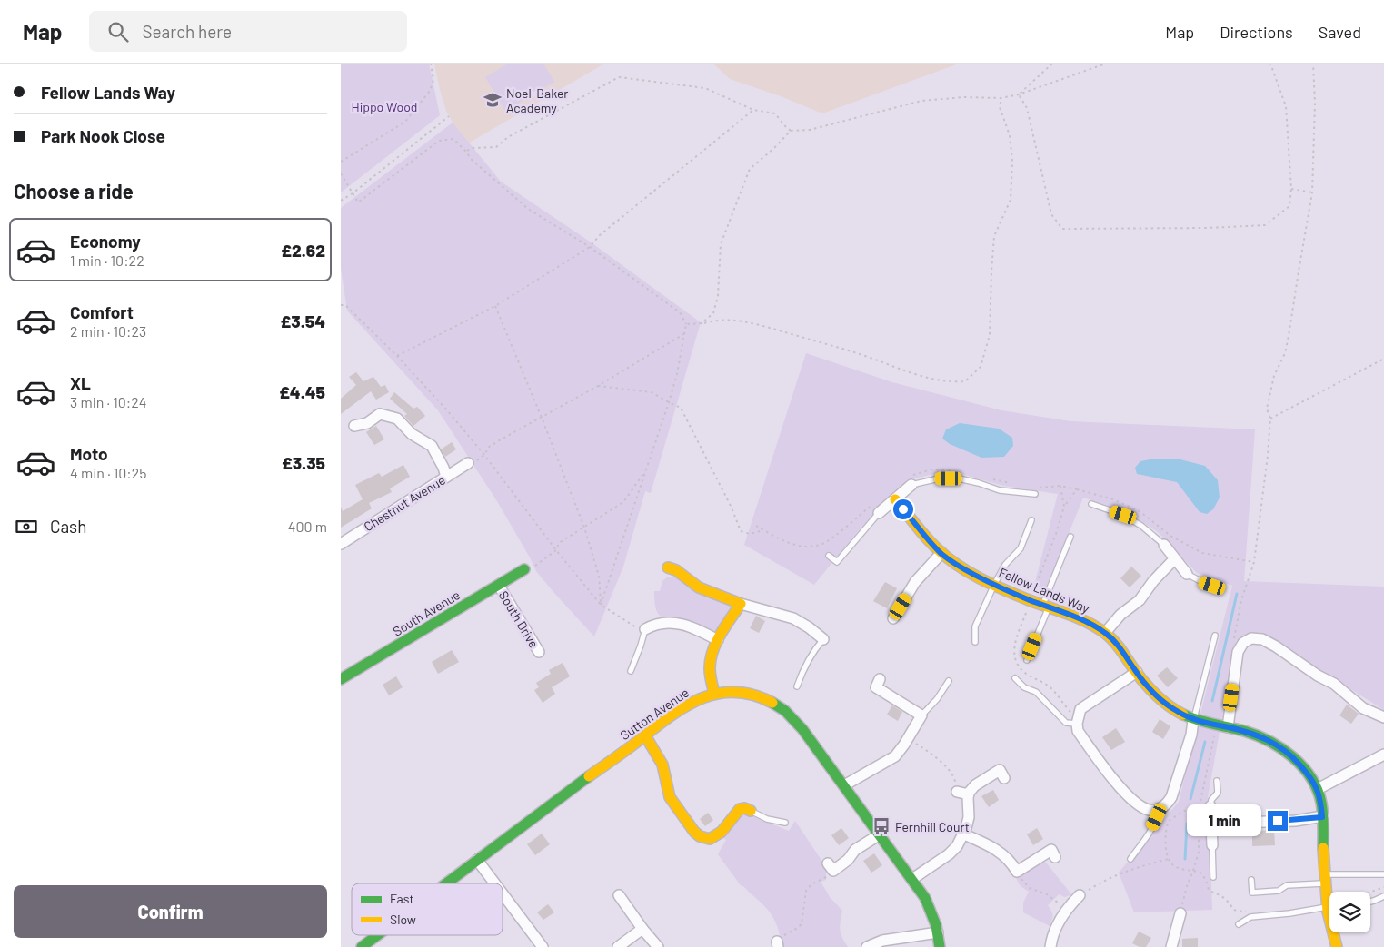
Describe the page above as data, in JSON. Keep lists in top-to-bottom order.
{
  "streets": {
    "street": [
      "Chestnut Avenue",
      "Fellow Lands Way",
      "South Avenue",
      "South Drive",
      "Sutton Avenue"
    ]
  },
  "crossings": [
    ["South Avenue", "South Drive"]
  ],
  "parks": ["Hippo Wood"],
  "places": {
    "school or university": ["Noel-Baker Academy"],
    "bus stop": ["Fernhill Court"]
  },
  "legend": ["Fast", "Slow"],
  "page": {
    "header": "Map",
    "search": "Search here",
    "nav": ["Map", "Directions", "Saved"],
    "banner": ["Fellow Lands Way", "Park Nook Close"],
    "heading": "Choose a ride",
    "list": [
      {
        "name": "Economy",
        "note": "1 min · 10:22",
        "value": "£2.62"
      },
      {
        "name": "Comfort",
        "note": "2 min · 10:23",
        "value": "£3.54"
      },
      {
        "name": "XL",
        "note": "3 min · 10:24",
        "value": "£4.45"
      },
      {
        "name": "Moto",
        "note": "4 min · 10:25",
        "value": "£3.35"
      }
    ],
    "pay": ["Cash", "400 m"],
    "bubble": "1 min",
    "buttons": "Confirm"
  }
}
